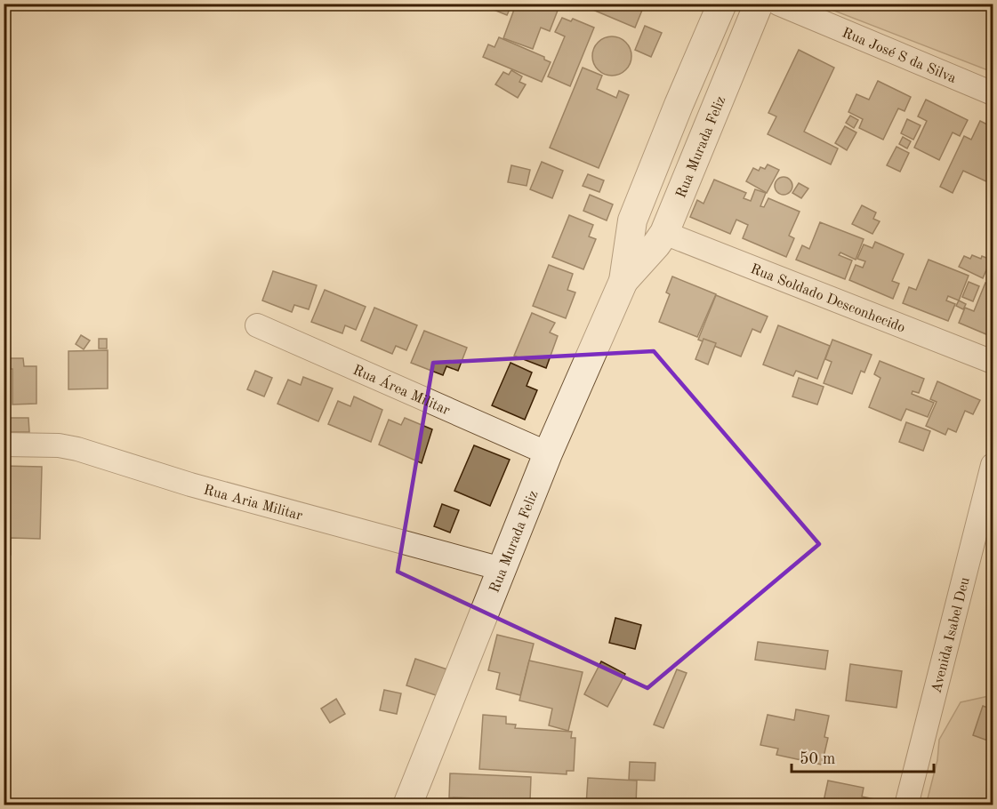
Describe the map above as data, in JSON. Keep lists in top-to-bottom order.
{
  "streets": {
    "street": [
      "Rua José S da Silva",
      "Rua Murada Feliz",
      "Rua Soldado Desconhecido",
      "Rua Área Militar",
      "Rua Aria Militar",
      "Avenida Isabel Deu"
    ]
  },
  "crossings": [
    ["Rua Murada Feliz", "Rua Soldado Desconhecido"],
    ["Rua Murada Feliz", "Rua Área Militar"],
    ["Rua Murada Feliz", "Rua Aria Militar"]
  ],
  "scale_bar": "50 m"
}
